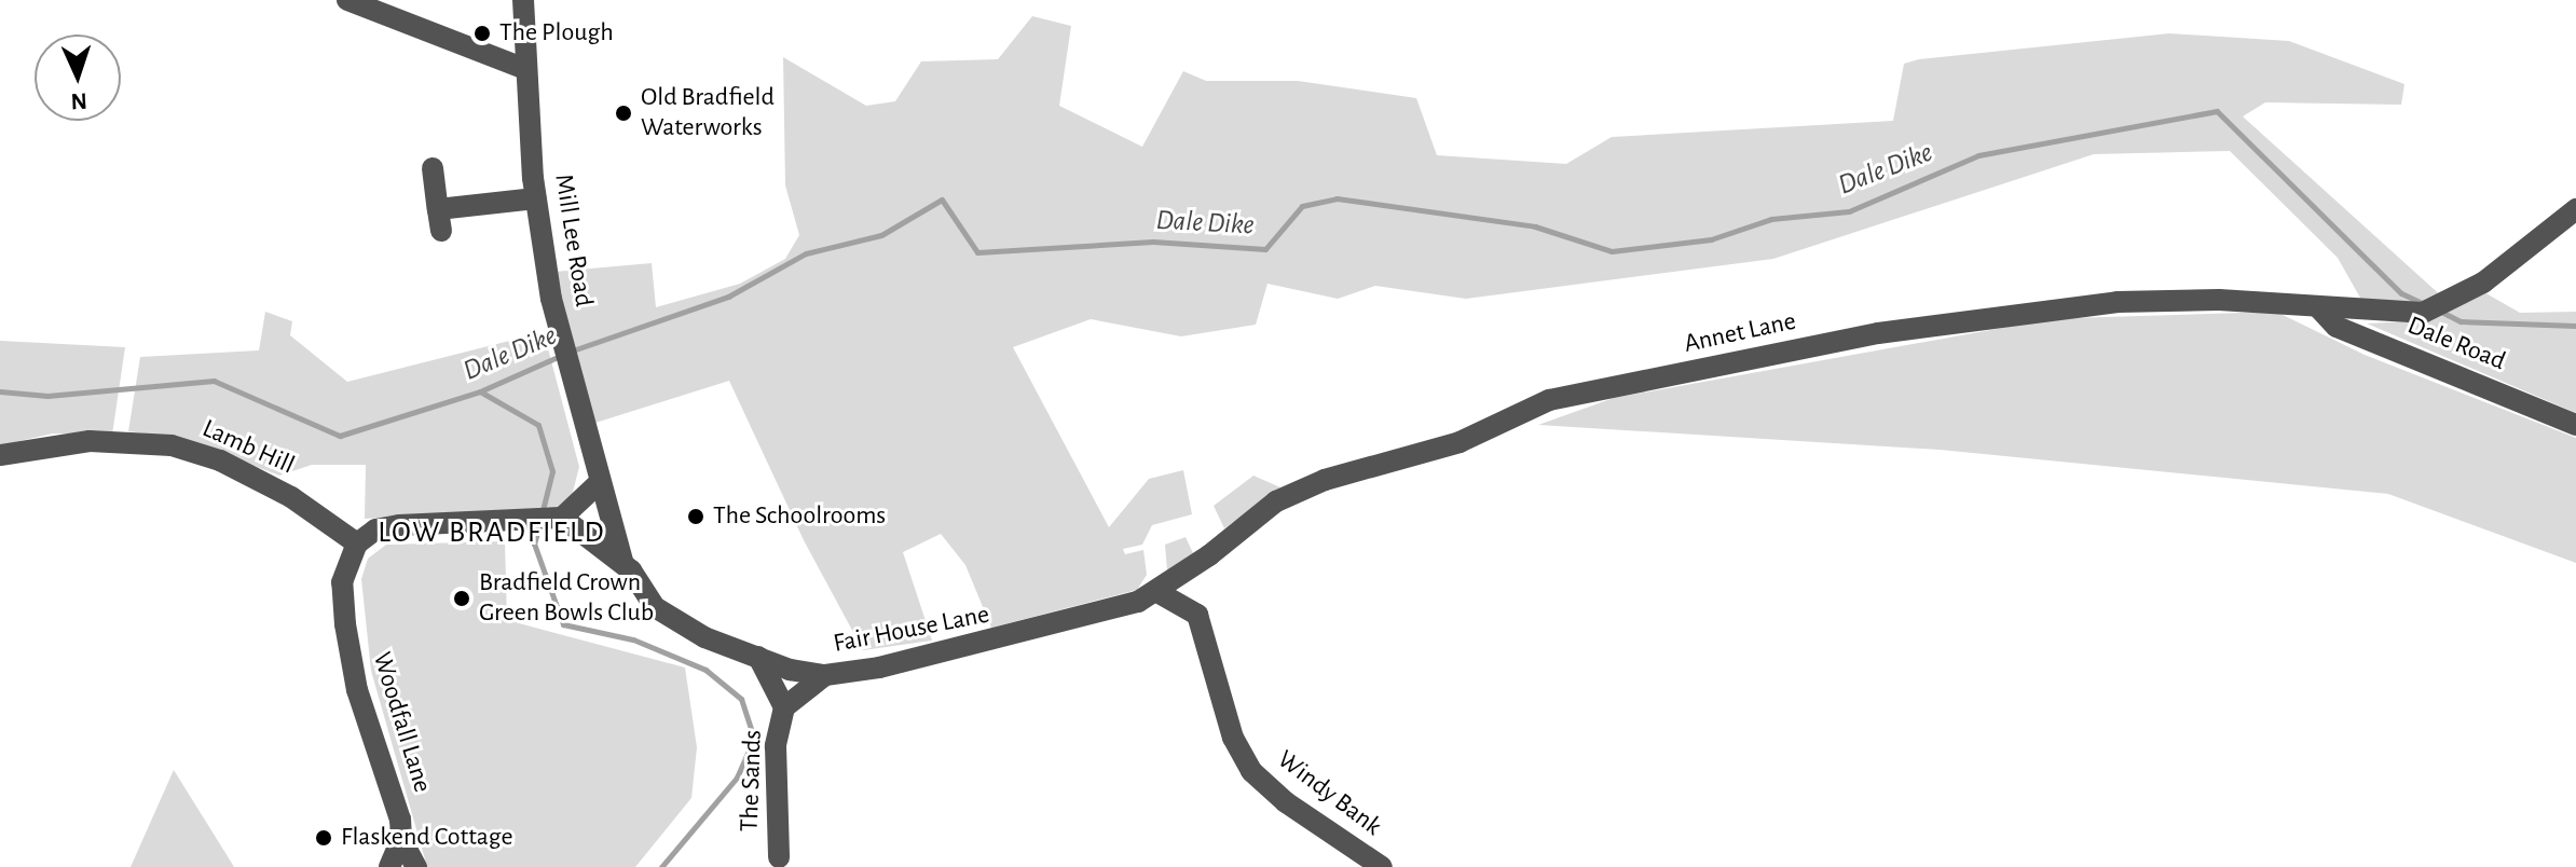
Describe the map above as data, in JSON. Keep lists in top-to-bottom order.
{
  "streets": {
    "street": [
      "Mill Lee Road",
      "Annet Lane",
      "Dale Road",
      "Lamb Hill",
      "Fair House Lane",
      "Woodfall Lane",
      "The Sands",
      "Windy Bank"
    ]
  },
  "crossings": [
    ["Mill Lee Road", "Fair House Lane"],
    ["Annet Lane", "Dale Road"],
    ["Annet Lane", "Fair House Lane"],
    ["Annet Lane", "Windy Bank"],
    ["Lamb Hill", "Woodfall Lane"],
    ["Fair House Lane", "The Sands"],
    ["Fair House Lane", "Windy Bank"]
  ],
  "districts": ["LOW BRADFIELD"],
  "water": ["Dale Dike"],
  "places": [
    "The Plough",
    "Old Bradfield Waterworks",
    "The Schoolrooms",
    "Bradfield Crown Green Bowls Club",
    "Flaskend Cottage"
  ],
  "north": "bottom"
}
